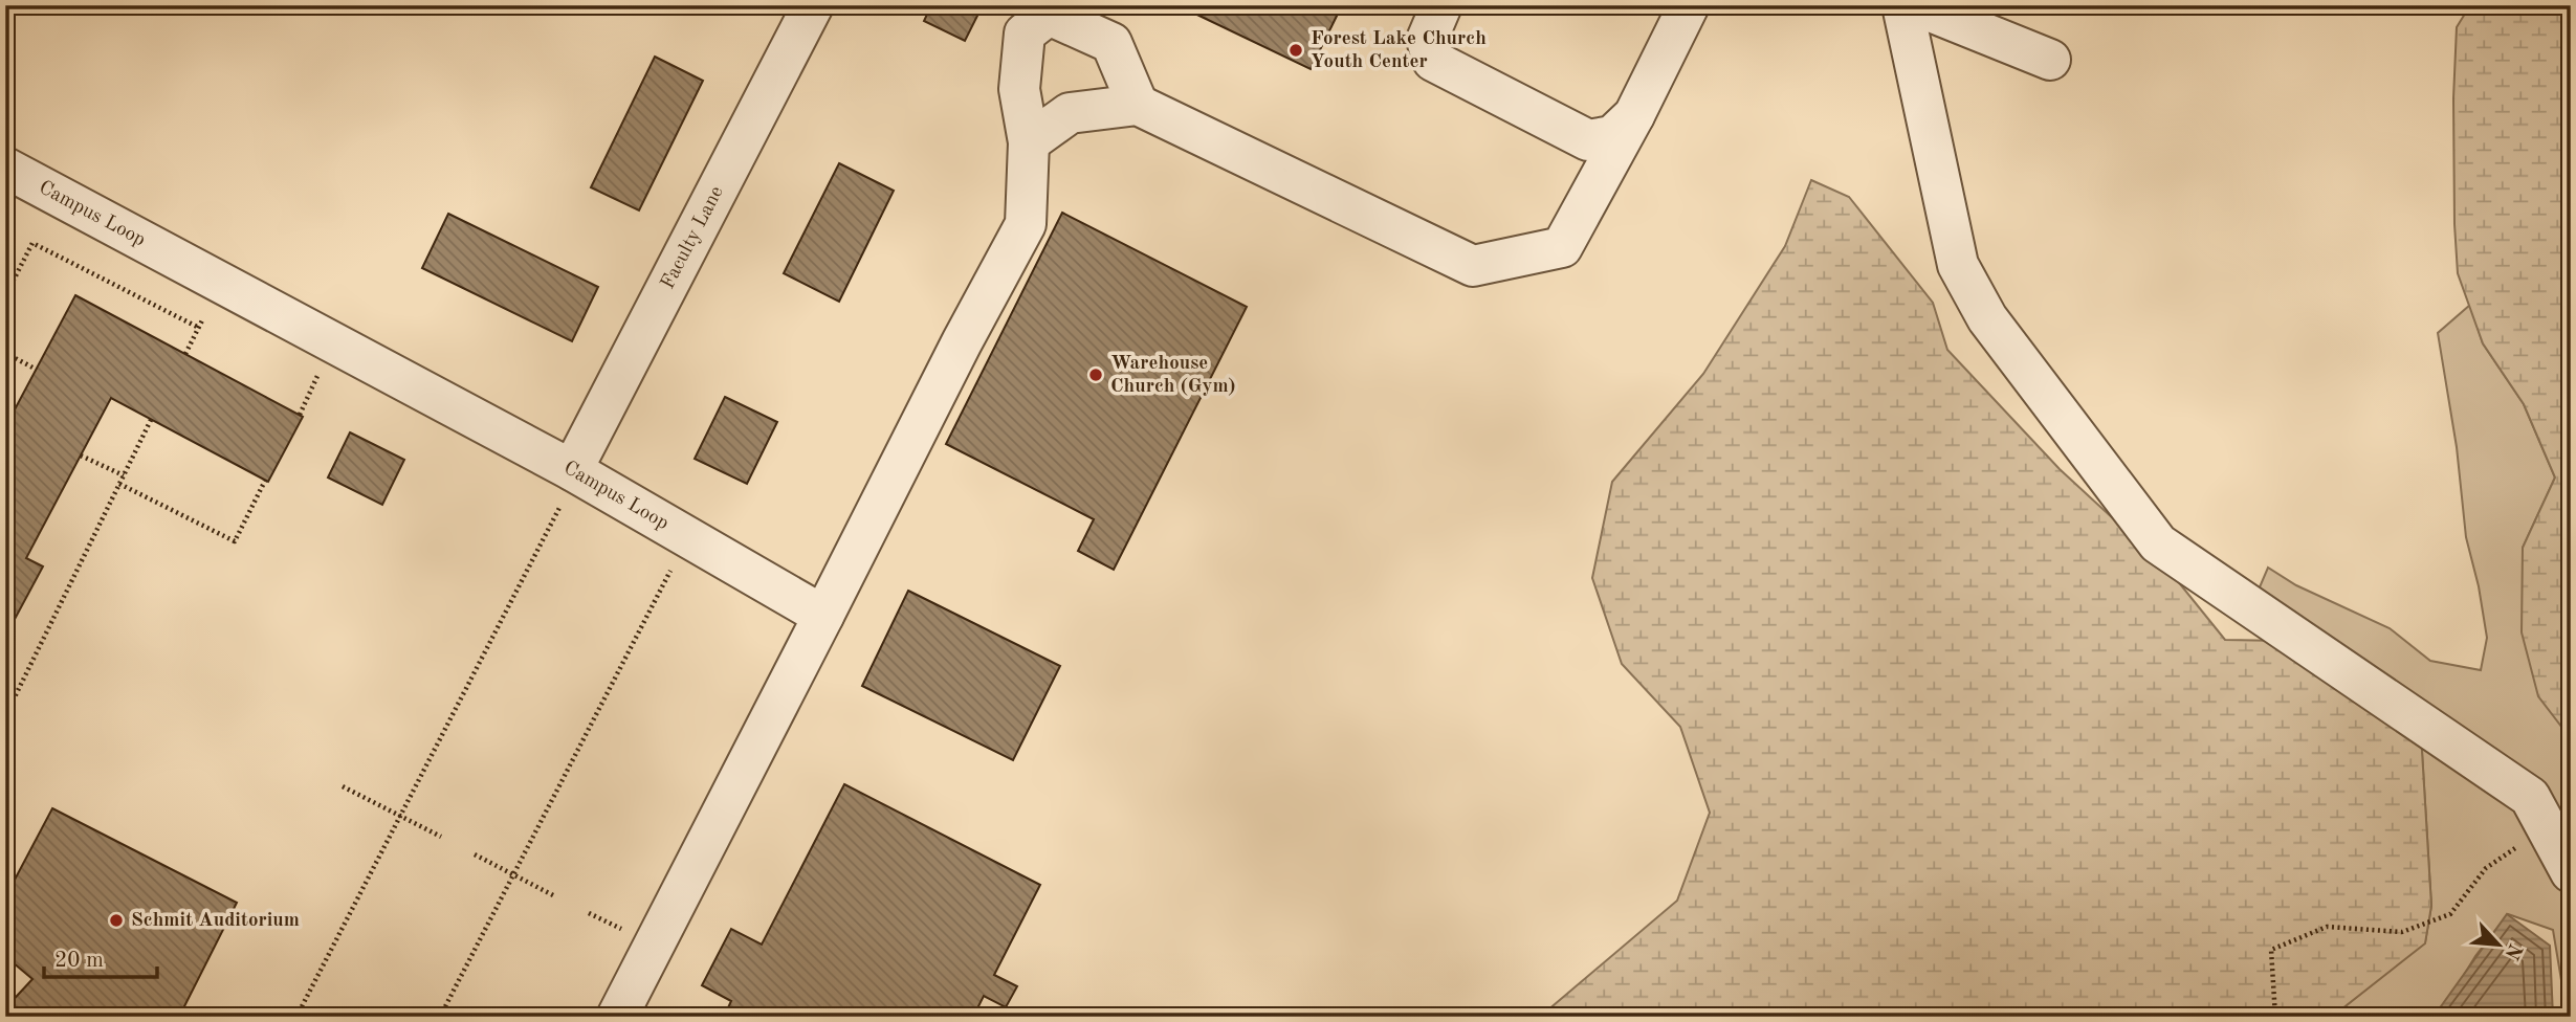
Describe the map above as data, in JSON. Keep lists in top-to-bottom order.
{
  "streets": {
    "lane": ["Campus Loop", "Faculty Lane"]
  },
  "crossings": [
    ["Campus Loop", "Faculty Lane"]
  ],
  "places": ["Forest Lake Church Youth Center", "Warehouse Church (Gym)", "Schmit Auditorium"],
  "scale_bar": "20 m",
  "north": "bottom right"
}
